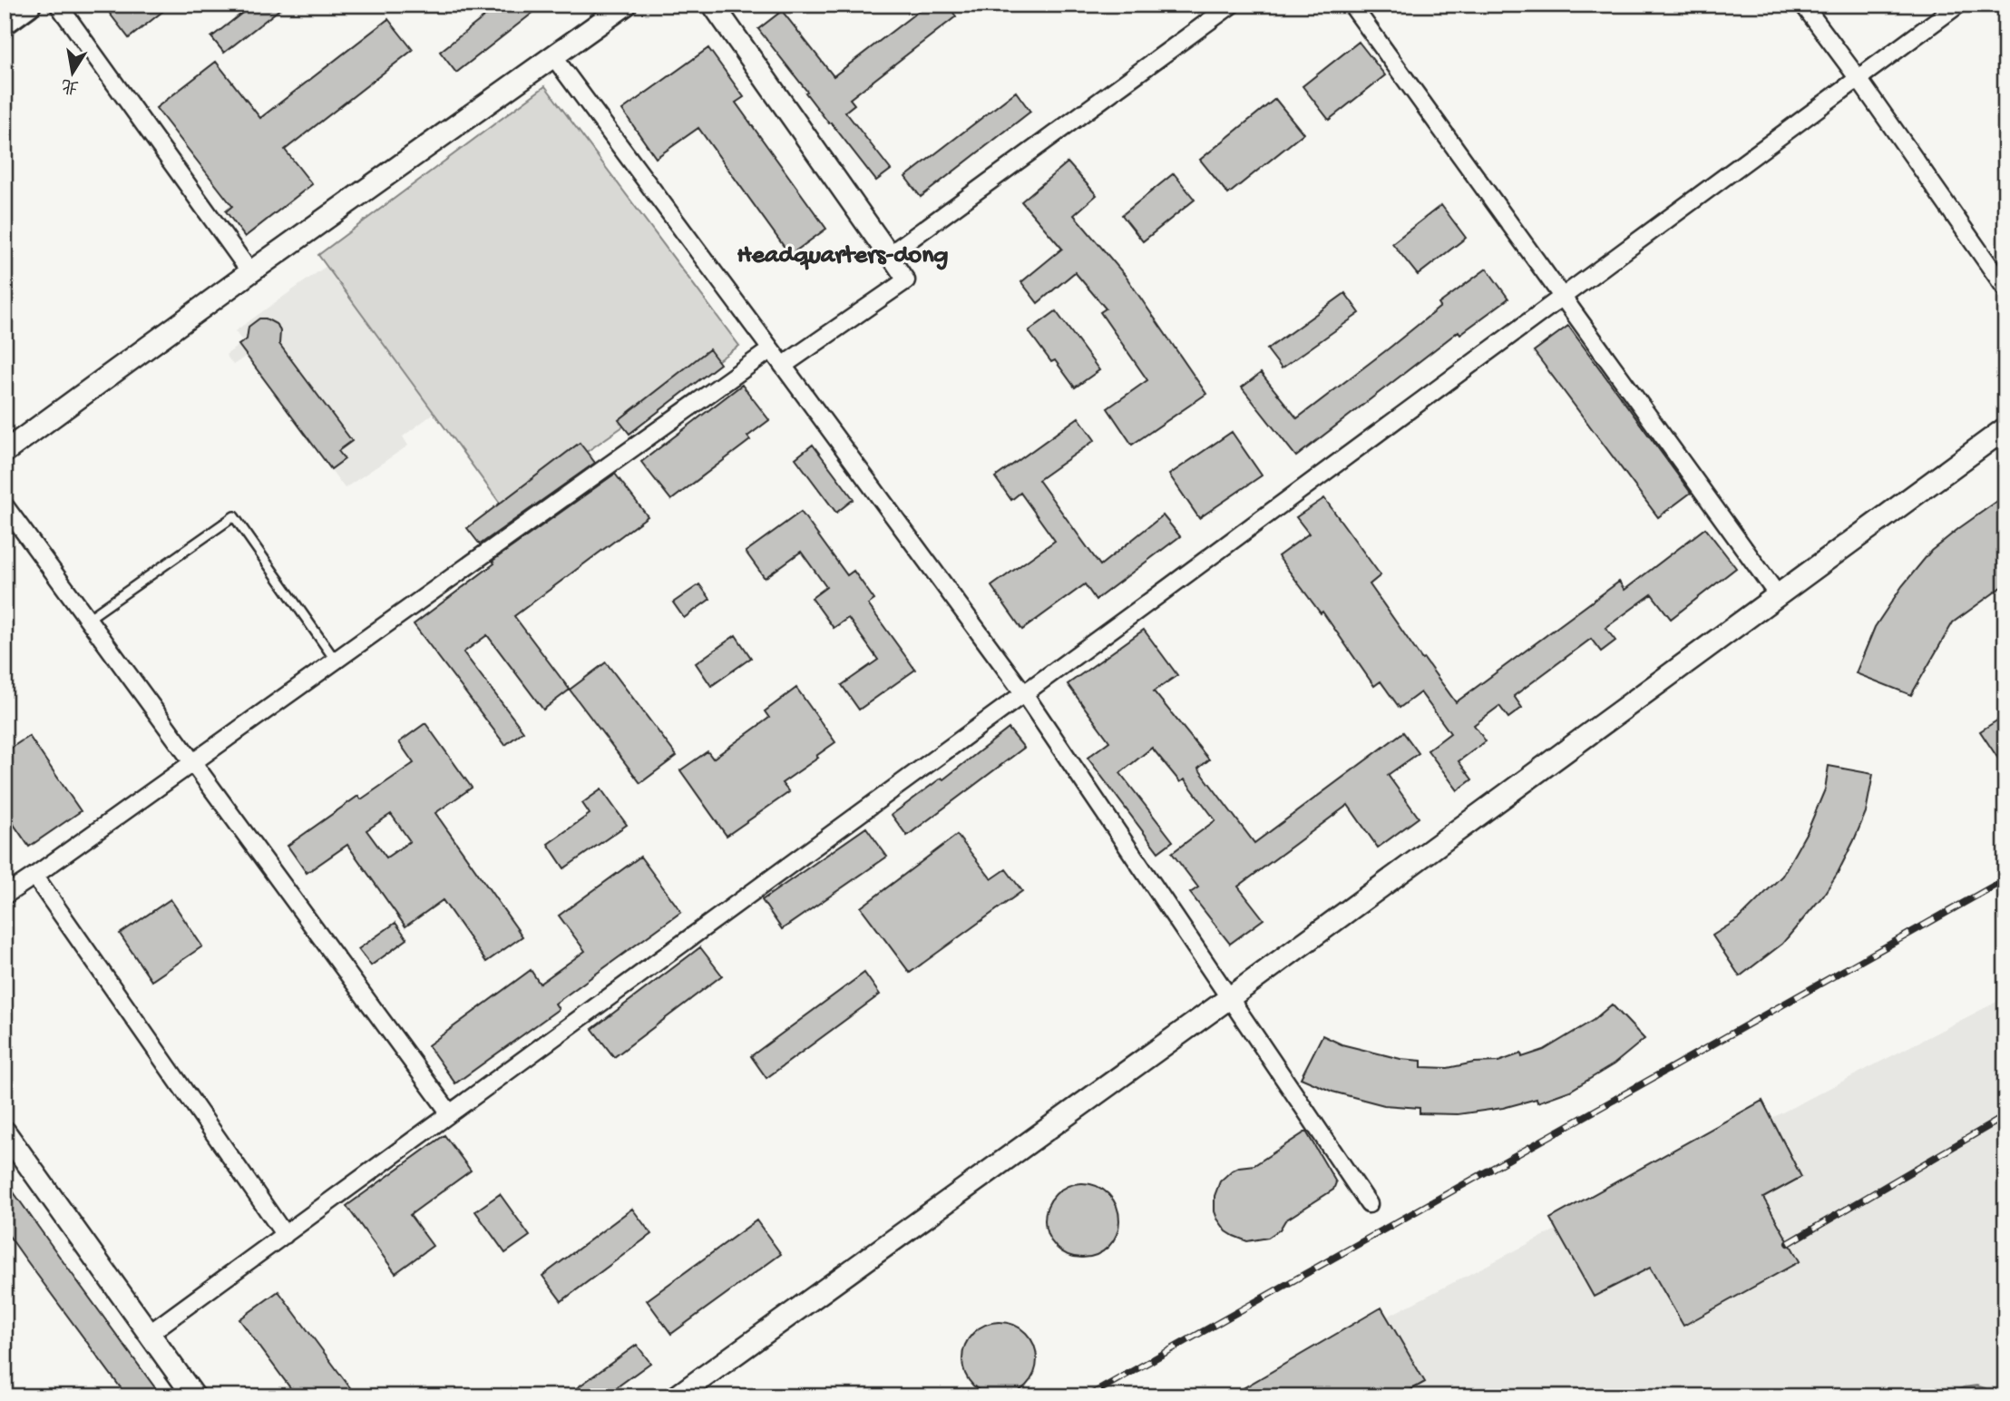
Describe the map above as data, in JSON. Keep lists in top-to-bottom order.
{
  "districts": ["Headquarters-dong"],
  "north": "bottom"
}
